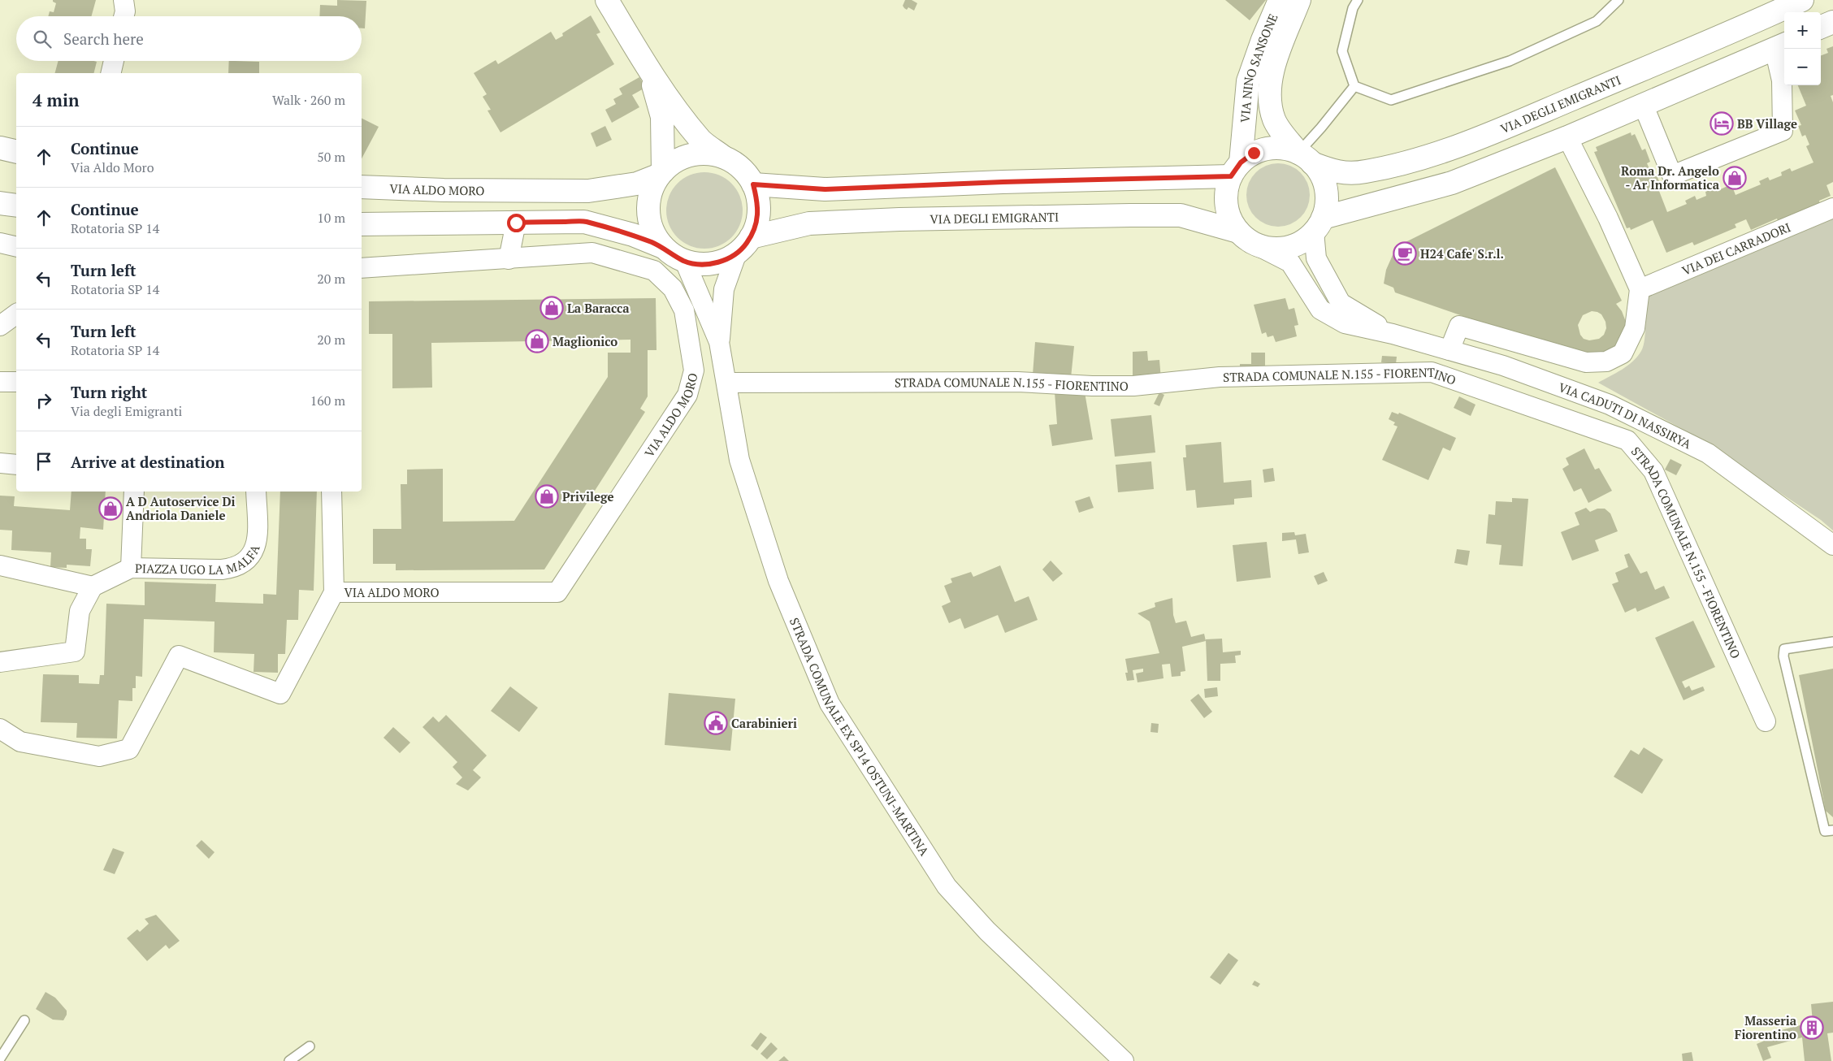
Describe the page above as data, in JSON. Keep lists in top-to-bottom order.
{
  "streets": {
    "main road": ["VIA NINO SANSONE", "VIA DEGLI EMIGRANTI", "VIA ALDO MORO"],
    "street": [
      "VIA DEI CARRADORI",
      "STRADA COMUNALE N.155 - FIORENTINO",
      "VIA CADUTI DI NASSIRYA",
      "PIAZZA UGO LA MALFA",
      "STRADA COMUNALE EX SP14 OSTUNI-MARTINA"
    ]
  },
  "crossings": [
    ["VIA NINO SANSONE", "VIA DEGLI EMIGRANTI"],
    ["VIA NINO SANSONE", "VIA CADUTI DI NASSIRYA"],
    ["VIA DEGLI EMIGRANTI", "VIA ALDO MORO"],
    ["VIA DEGLI EMIGRANTI", "VIA CADUTI DI NASSIRYA"],
    ["VIA DEGLI EMIGRANTI", "STRADA COMUNALE EX SP14 OSTUNI-MARTINA"],
    ["VIA ALDO MORO", "STRADA COMUNALE EX SP14 OSTUNI-MARTINA"],
    ["STRADA COMUNALE N.155 - FIORENTINO", "STRADA COMUNALE EX SP14 OSTUNI-MARTINA"]
  ],
  "places": {
    "hotel": ["BB Village"],
    "shop": [
      "Roma Dr. Angelo - Ar Informatica",
      "La Baracca",
      "Maglionico",
      "Privilege",
      "A D Autoservice Di Andriola Daniele"
    ],
    "cafe": ["H24 Cafe' S.r.l."],
    "public building": ["Carabinieri"],
    "building": ["Masseria Fiorentino"]
  },
  "page": {
    "map_buttons": ["+", "−"],
    "search": "Search here",
    "heading": ["4 min", "Walk · 260 m"],
    "list": [
      ["Continue", "Via Aldo Moro", "50 m"],
      ["Continue", "Rotatoria SP 14", "10 m"],
      ["Turn left", "Rotatoria SP 14", "20 m"],
      ["Turn left", "Rotatoria SP 14", "20 m"],
      ["Turn right", "Via degli Emigranti", "160 m"],
      "Arrive at destination"
    ]
  }
}
